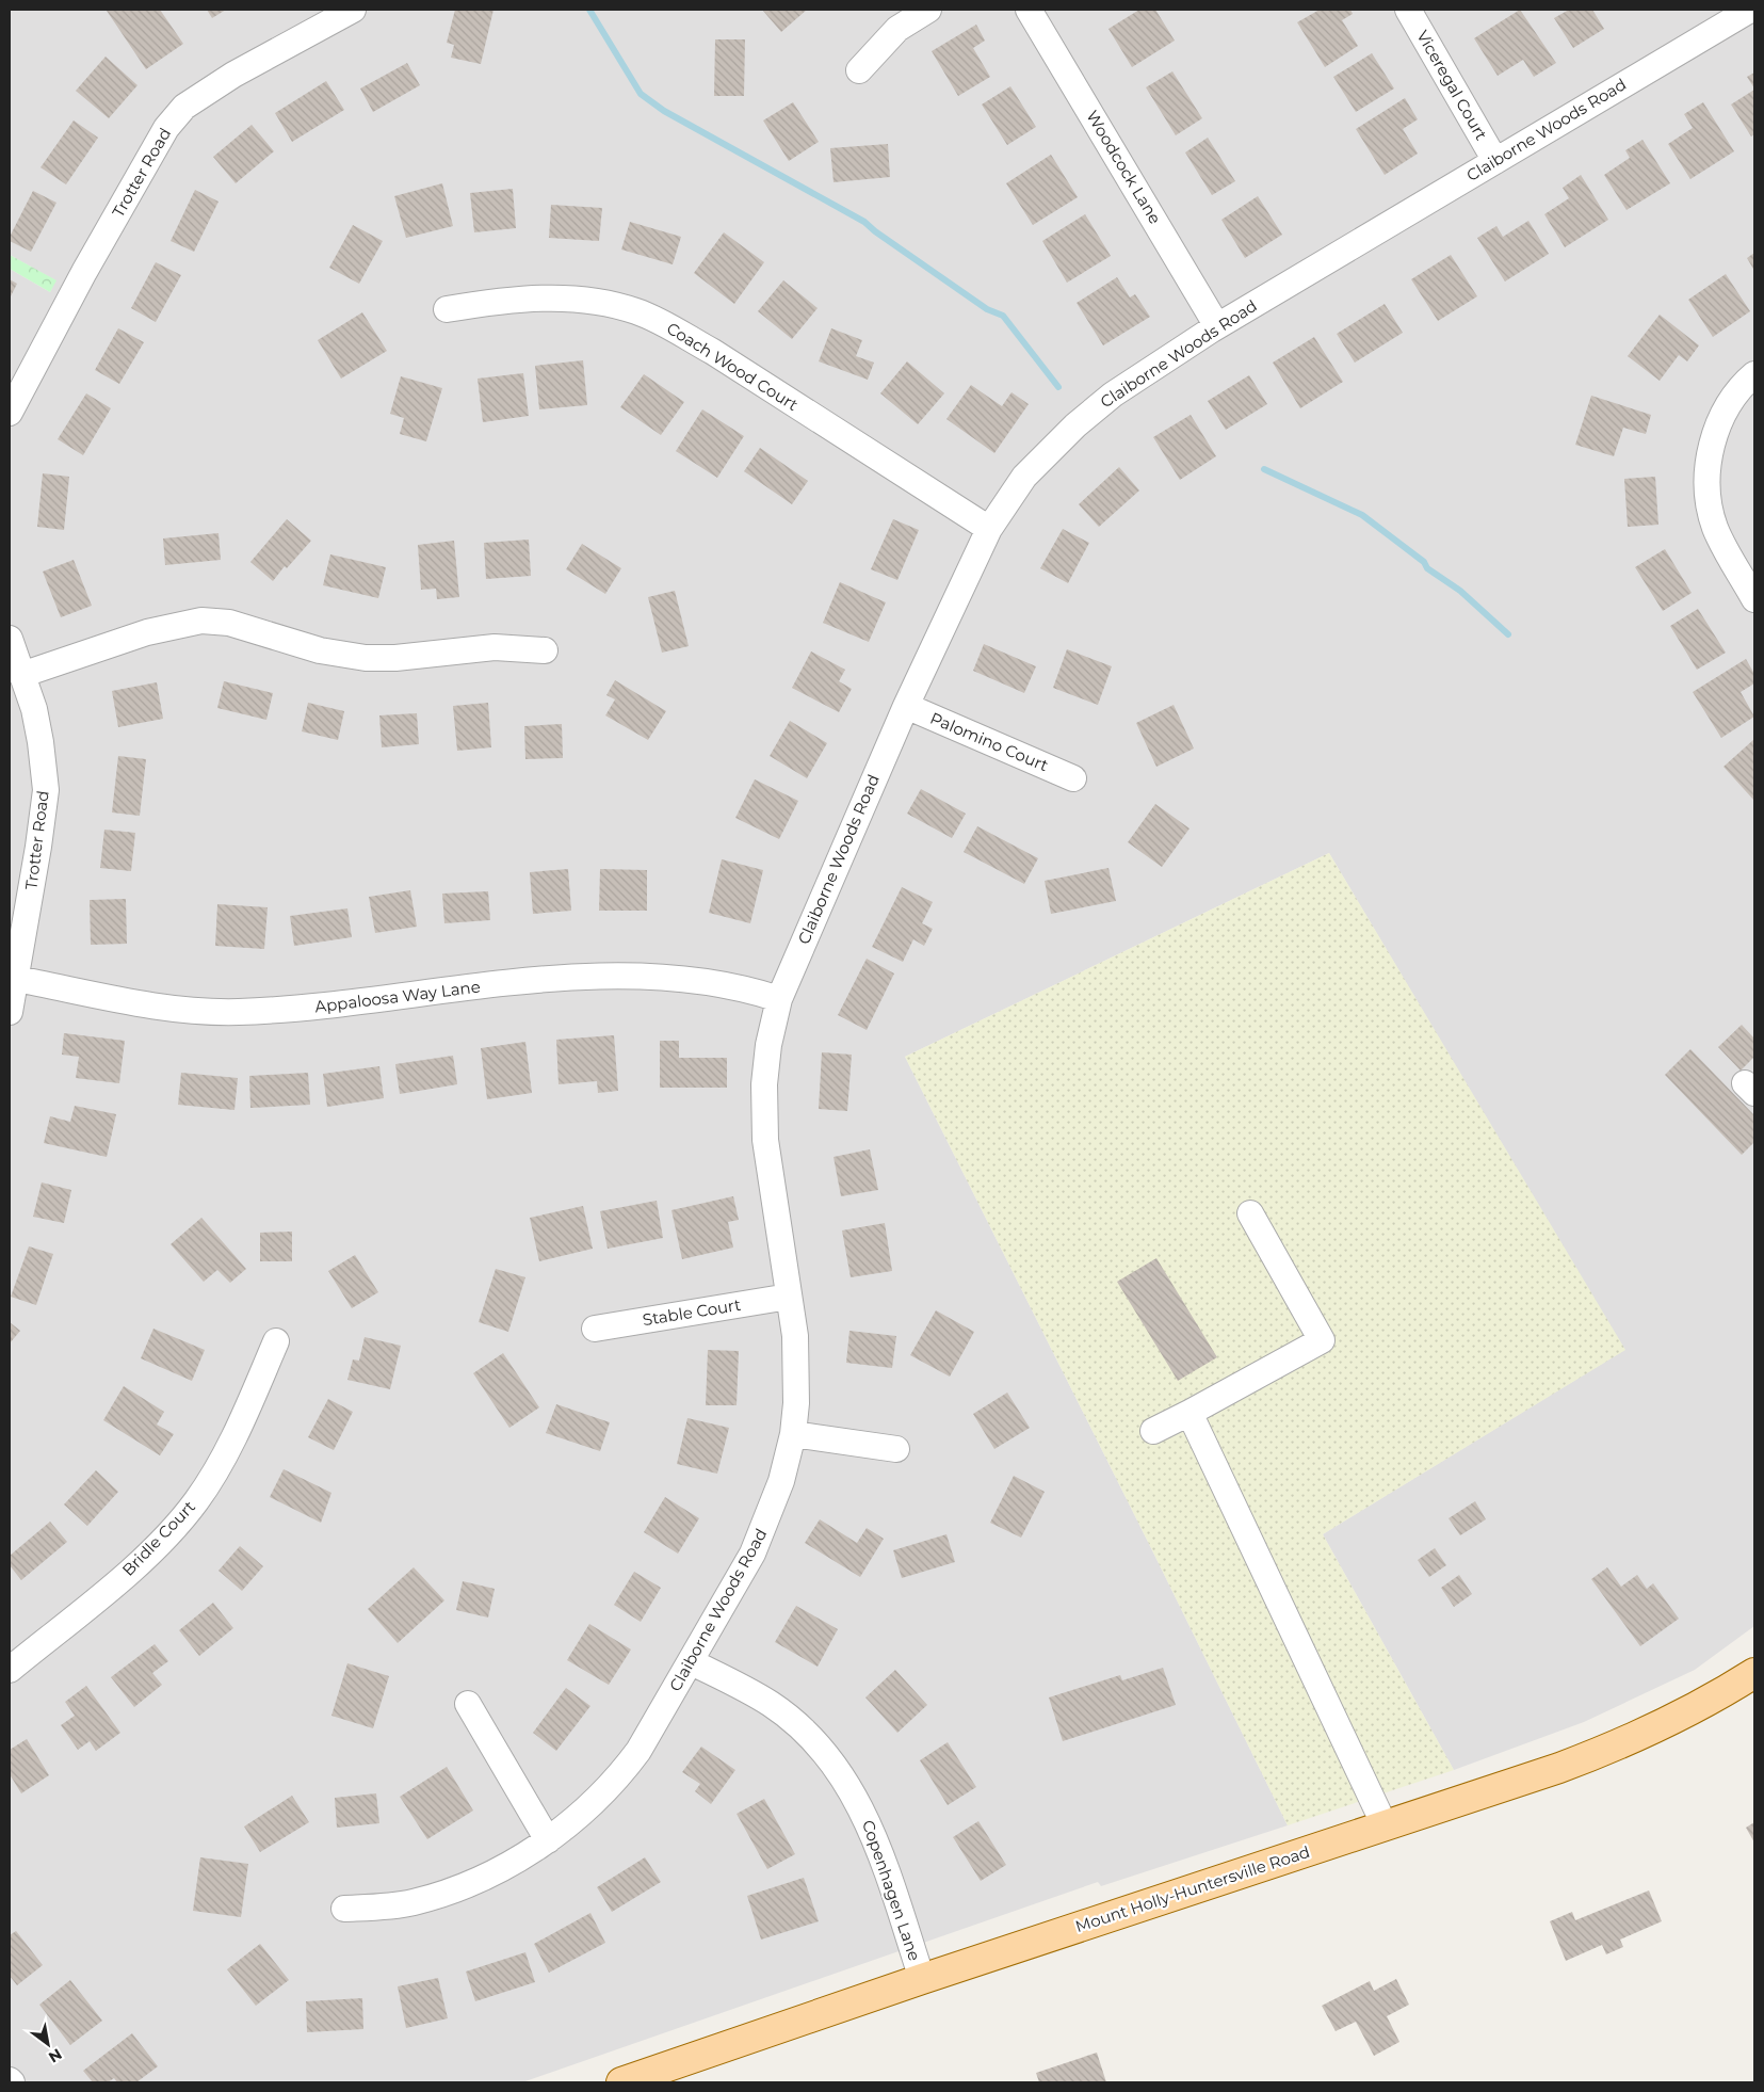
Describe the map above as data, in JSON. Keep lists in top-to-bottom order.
{
  "streets": {
    "main road": ["Mount Holly-Huntersville Road"],
    "street": [
      "Viceregal Court",
      "Claiborne Woods Road",
      "Woodcock Lane",
      "Trotter Road",
      "Coach Wood Court",
      "Palomino Court",
      "Appaloosa Way Lane",
      "Stable Court",
      "Bridle Court",
      "Copenhagen Lane"
    ]
  },
  "crossings": [
    ["Viceregal Court", "Claiborne Woods Road"],
    ["Claiborne Woods Road", "Woodcock Lane"],
    ["Claiborne Woods Road", "Coach Wood Court"],
    ["Claiborne Woods Road", "Palomino Court"],
    ["Claiborne Woods Road", "Appaloosa Way Lane"],
    ["Claiborne Woods Road", "Stable Court"],
    ["Claiborne Woods Road", "Copenhagen Lane"],
    ["Trotter Road", "Appaloosa Way Lane"],
    ["Mount Holly-Huntersville Road", "Copenhagen Lane"]
  ],
  "north": "bottom right"
}
